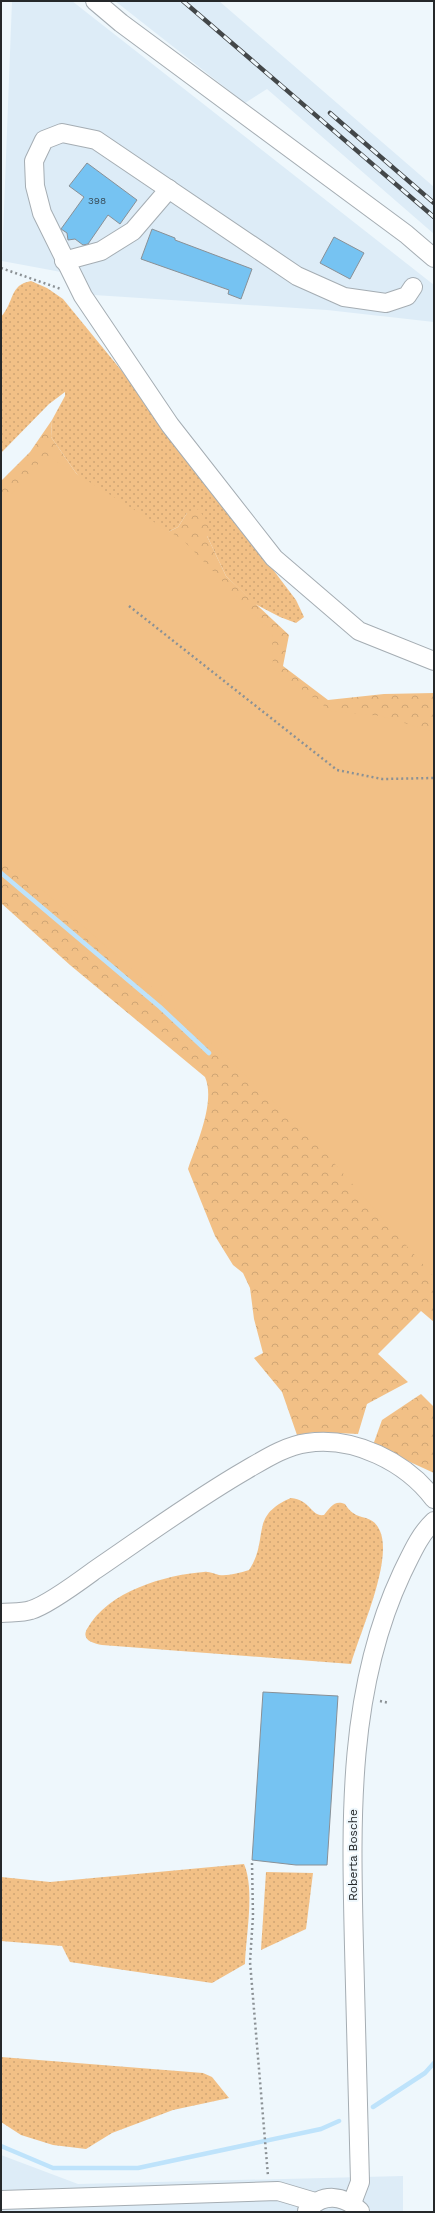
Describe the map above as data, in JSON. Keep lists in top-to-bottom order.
{
  "streets": {
    "street": ["Roberta Bosche"]
  },
  "house_numbers": ["398"]
}
